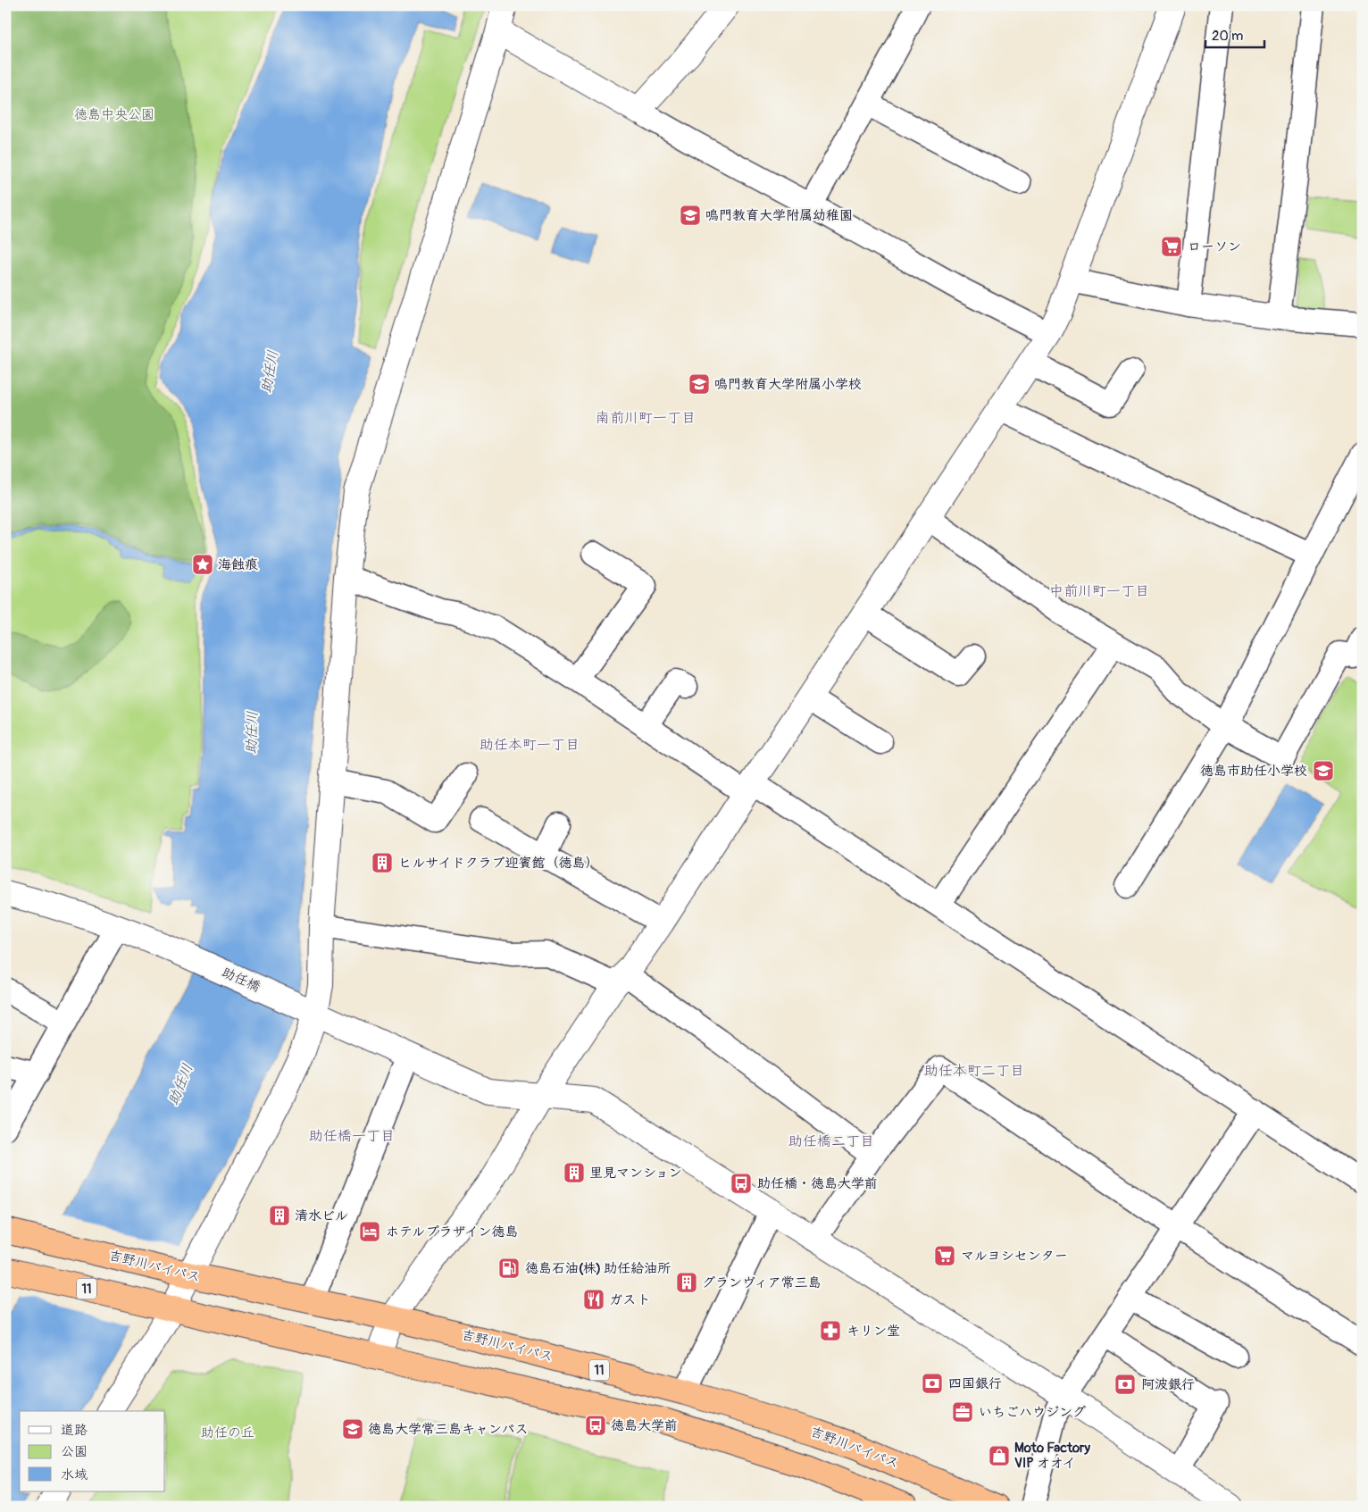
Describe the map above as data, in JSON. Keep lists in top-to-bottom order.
{
  "streets": {
    "highway": ["吉野川バイパス", "11"],
    "street": ["助任橋"]
  },
  "districts": [
    "南前川町一丁目",
    "中前川町一丁目",
    "助任本町一丁目",
    "助任本町二丁目",
    "助任橋一丁目",
    "助任橋二丁目"
  ],
  "water": ["助任川"],
  "parks": ["徳島中央公園", "助任の丘"],
  "places": {
    "school or university": [
      "鳴門教育大学附属幼稚園",
      "鳴門教育大学附属小学校",
      "徳島市助任小学校",
      "徳島大学常三島キャンパス"
    ],
    "supermarket": ["ローソン", "マルヨシセンター"],
    "place": ["海蝕痕"],
    "building": [
      "ヒルサイドクラブ迎賓館（徳島）",
      "里見マンション",
      "清水ビル",
      "グランヴィア常三島"
    ],
    "bus stop": ["助任橋・徳島大学前", "徳島大学前"],
    "hotel": ["ホテルプラザイン徳島"],
    "fuel station": ["徳島石油(株) 助任給油所"],
    "restaurant": ["ガスト"],
    "pharmacy": ["キリン堂"],
    "bank": ["四国銀行", "阿波銀行"],
    "office": ["いちごハウジング"],
    "shop": ["Moto Factory VIP オオイ"]
  },
  "legend": ["道路", "公園", "水域"],
  "scale_bar": "20 m"
}
